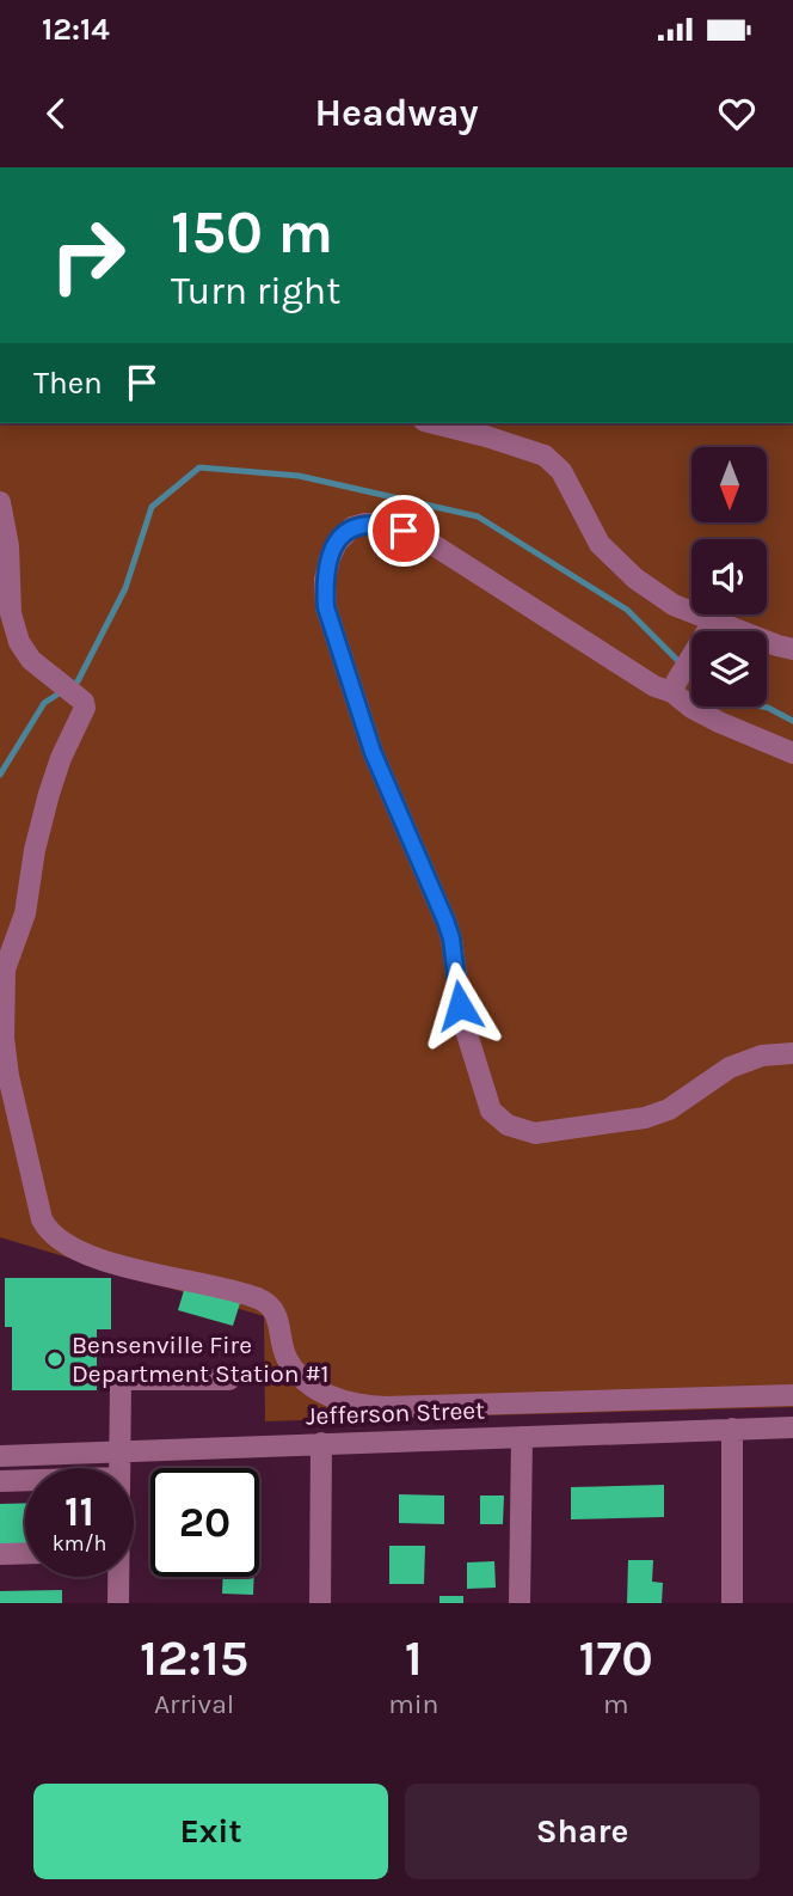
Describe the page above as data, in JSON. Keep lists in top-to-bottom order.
{
  "streets": {
    "street": ["Jefferson Street"]
  },
  "places": ["Bensenville Fire Department Station #1"],
  "north": "bottom",
  "page": {
    "status": "12:14",
    "header": "Headway",
    "turn": ["150 m", "Turn right"],
    "then": "Then",
    "speed": "11 km/h",
    "limit": "20",
    "eta": [
      "12:15",
      "Arrival",
      "1",
      "min",
      "170",
      "m"
    ],
    "buttons": ["Exit", "Share"]
  }
}
